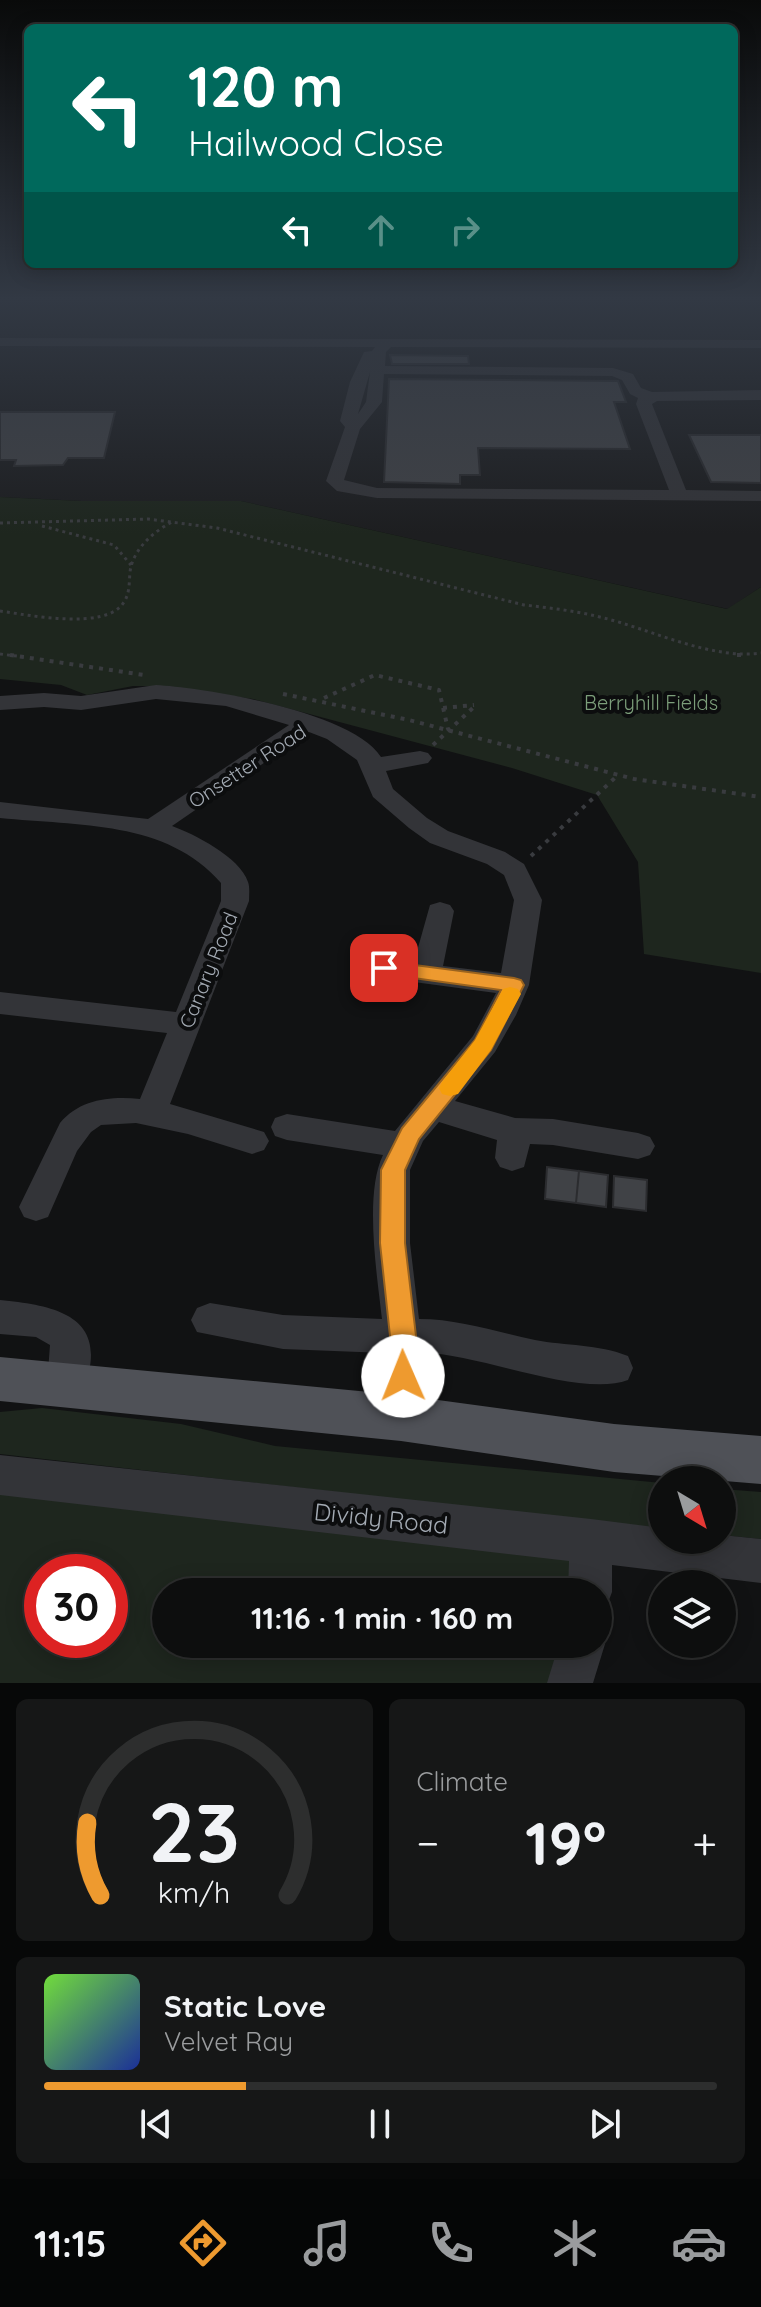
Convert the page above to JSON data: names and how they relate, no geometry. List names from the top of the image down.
{
  "streets": {
    "street": ["Onsetter Road", "Canary Road", "Dividy Road"]
  },
  "crossings": [
    ["Onsetter Road", "Canary Road"]
  ],
  "parks": ["Berryhill Fields"],
  "north": "bottom right",
  "page": {
    "turn": ["120 m", "Hailwood Close"],
    "limit": "30",
    "trip": "11:16 · 1 min · 160 m",
    "tile": "Climate",
    "heat": ["−", "19°", "+"],
    "song": ["Static Love", "Velvet Ray"],
    "tabs": "11:15",
    "gauge": ["23", "km/h"]
  }
}
